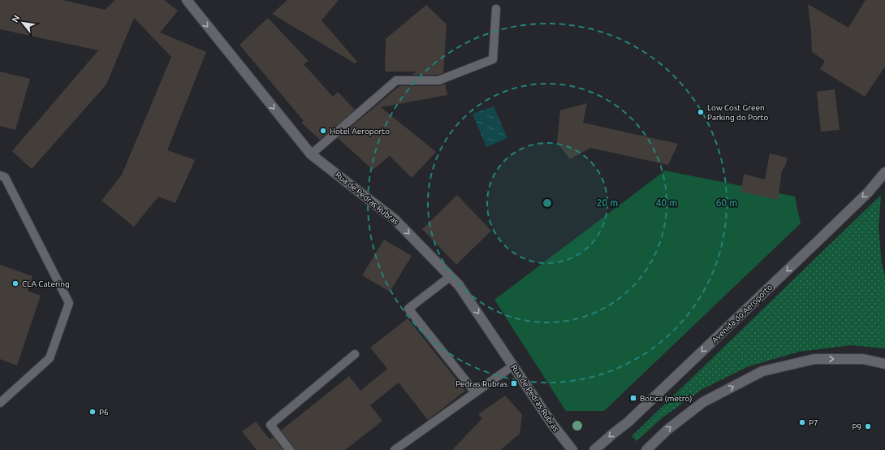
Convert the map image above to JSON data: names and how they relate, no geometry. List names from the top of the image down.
{
  "streets": {
    "main road": ["Rua de Pedras Rubras", "Avenida do Aeroporto"]
  },
  "one_way": ["Rua de Pedras Rubras", "Avenida do Aeroporto"],
  "places": {
    "other": [
      "Low Cost Green Parking do Porto",
      "Hotel Aeroporto",
      "CLA Catering",
      "P6",
      "P7",
      "P9"
    ],
    "transit": ["Pedras Rubras", "Botica (metro)"]
  },
  "north": "top left",
  "rings": ["20 m", "40 m", "60 m"]
}
